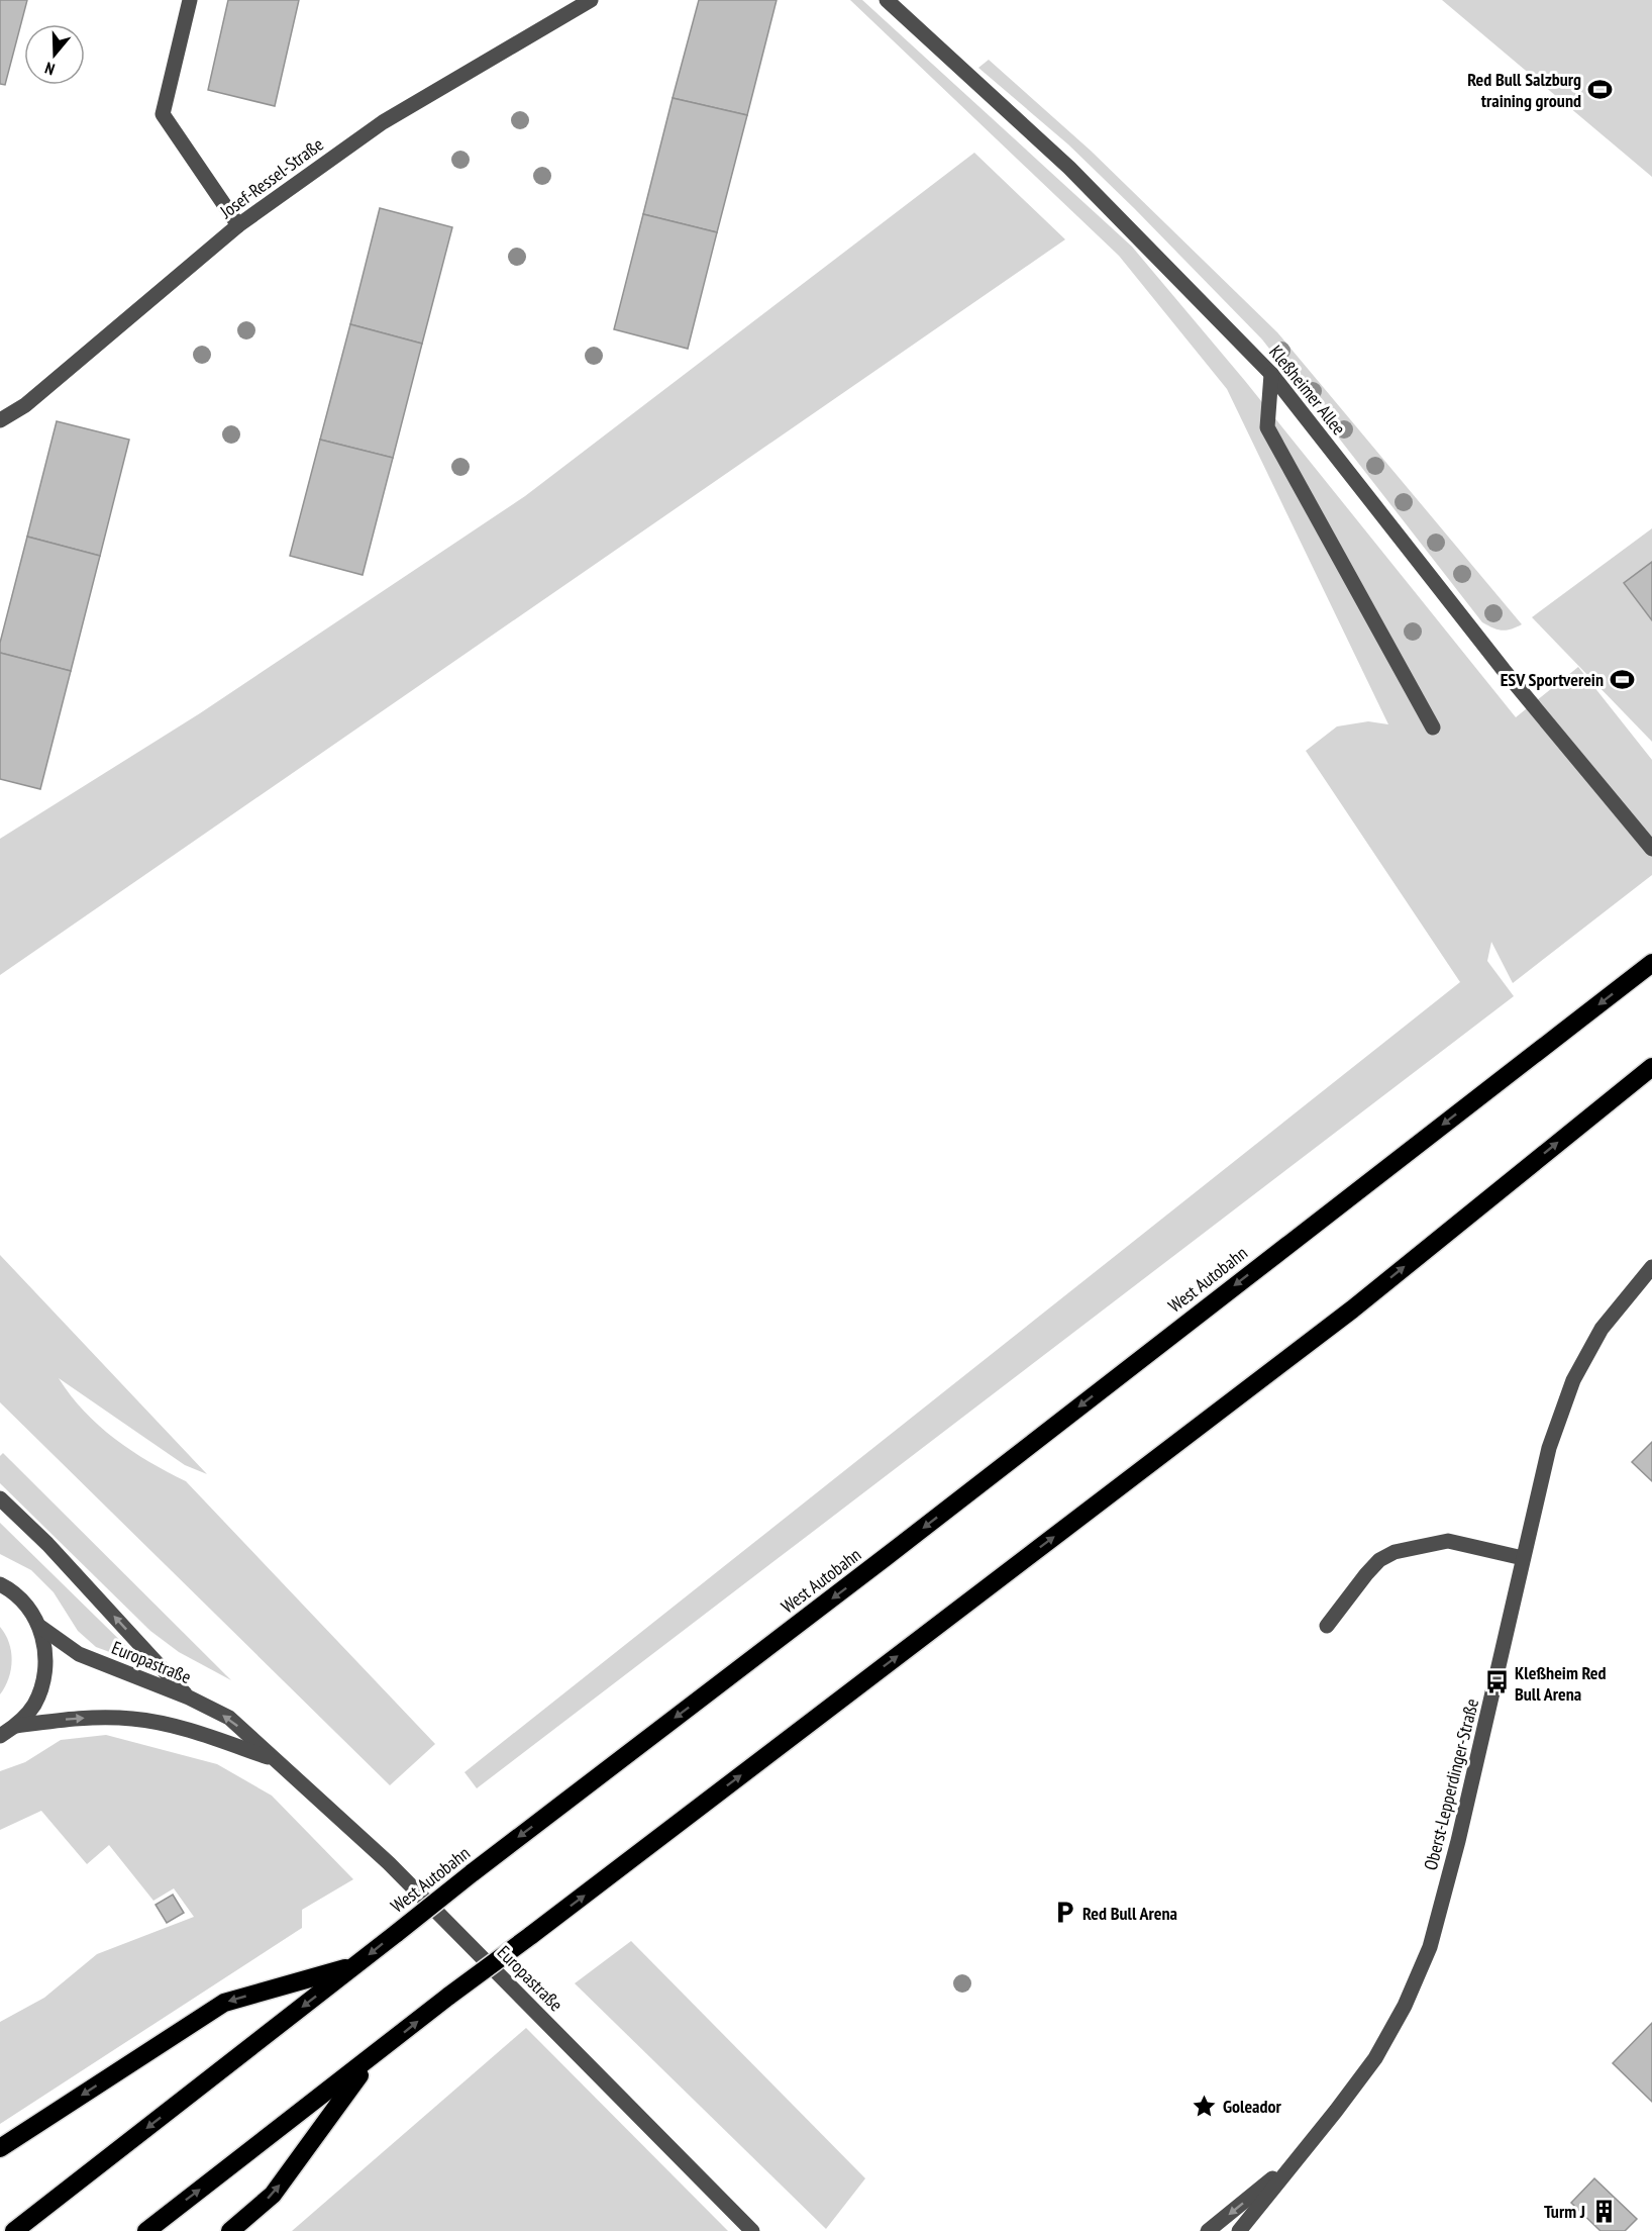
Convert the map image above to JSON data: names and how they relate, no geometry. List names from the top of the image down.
{
  "streets": {
    "highway": ["West Autobahn"],
    "street": [
      "Josef-Ressel-Straße",
      "Kleßheimer Allee",
      "Europastraße",
      "Oberst-Lepperdinger-Straße"
    ]
  },
  "places": {
    "sports": ["Red Bull Salzburg training ground", "ESV Sportverein"],
    "bus stop": ["Kleßheim Red Bull Arena"],
    "parking": ["Red Bull Arena"],
    "place": ["Goleador"],
    "building": ["Turm J"]
  },
  "north": "bottom"
}
